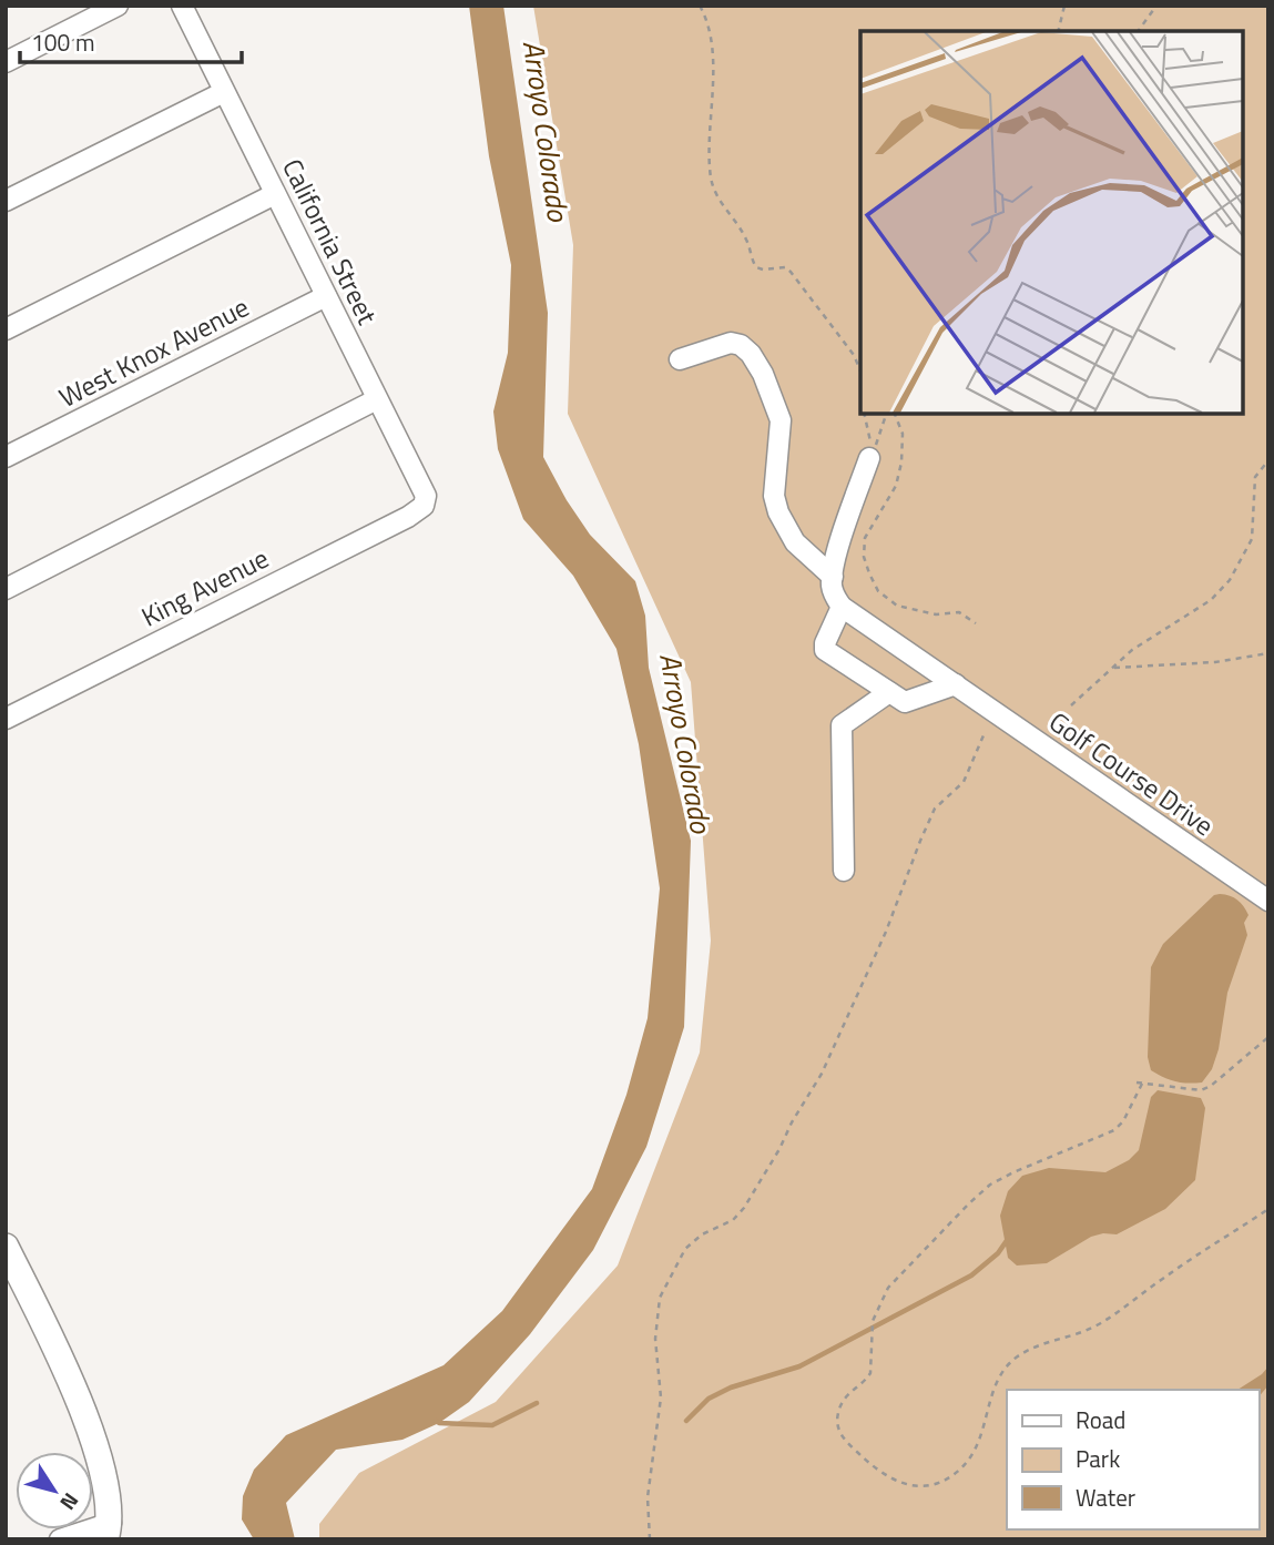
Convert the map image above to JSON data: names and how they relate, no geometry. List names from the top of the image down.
{
  "streets": {
    "street": [
      "California Street",
      "West Knox Avenue",
      "King Avenue",
      "Golf Course Drive"
    ]
  },
  "crossings": [
    ["California Street", "West Knox Avenue"],
    ["California Street", "King Avenue"]
  ],
  "water": ["Arroyo Colorado"],
  "legend": ["Road", "Park", "Water"],
  "scale_bar": "100 m",
  "north": "bottom right"
}
